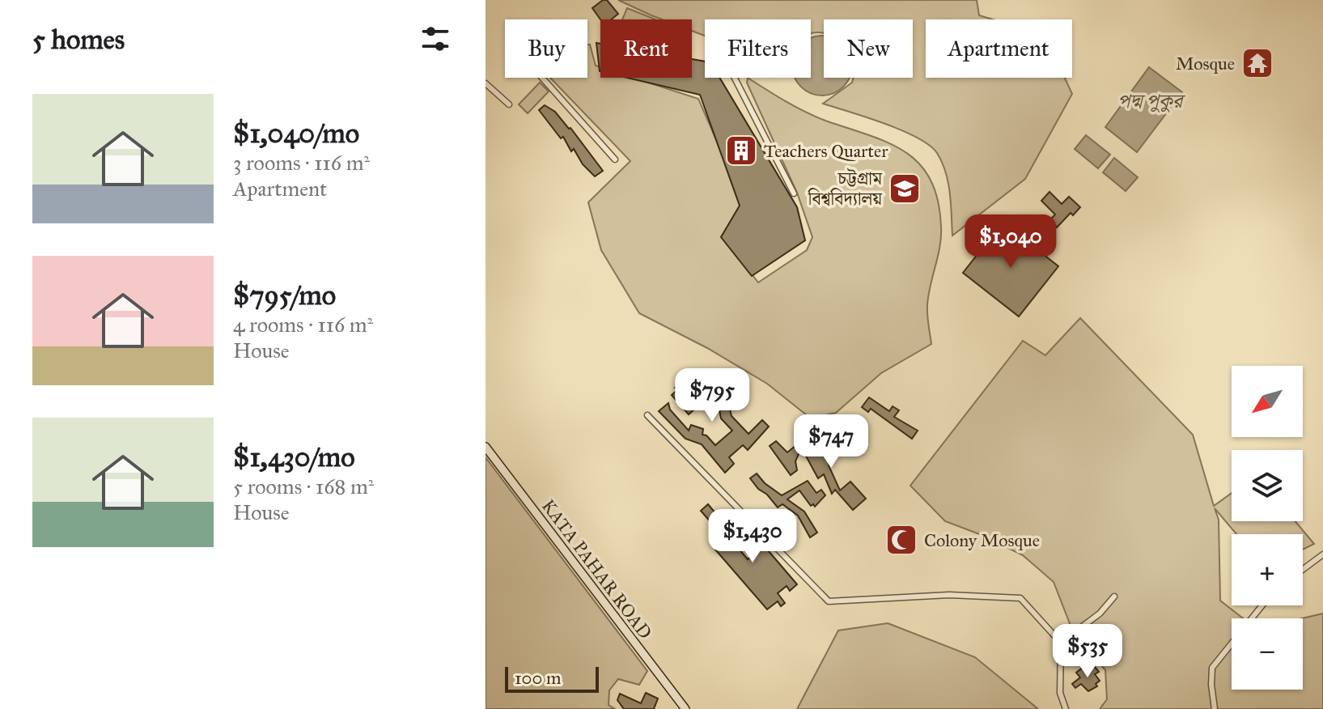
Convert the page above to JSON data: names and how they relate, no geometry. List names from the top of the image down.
{
  "streets": {
    "street": ["KATA PAHAR ROAD"]
  },
  "water": ["পদ্ম পুকুর"],
  "places": {
    "temple": ["Mosque"],
    "building": ["Teachers Quarter"],
    "school or university": ["চট্টগ্রাম বিশ্ববিদ্যালয়"],
    "mosque": ["Colony Mosque"]
  },
  "scale_bar": "100 m",
  "north": "bottom left",
  "page": {
    "heading": "5 homes",
    "chip": [
      "Buy",
      "Rent",
      "Filters",
      "New",
      "Apartment"
    ],
    "list": [
      {
        "name": "$1,040/mo",
        "note": "3 rooms · 116 m² · Apartment"
      },
      {
        "name": "$795/mo",
        "note": "4 rooms · 116 m² · House"
      },
      {
        "name": "$1,430/mo",
        "note": "5 rooms · 168 m² · House"
      }
    ],
    "price": [
      "$1,040",
      "$795",
      "$747",
      "$1,430",
      "$535"
    ],
    "map_buttons": ["+", "−"],
    "scale": "100 m"
  }
}
